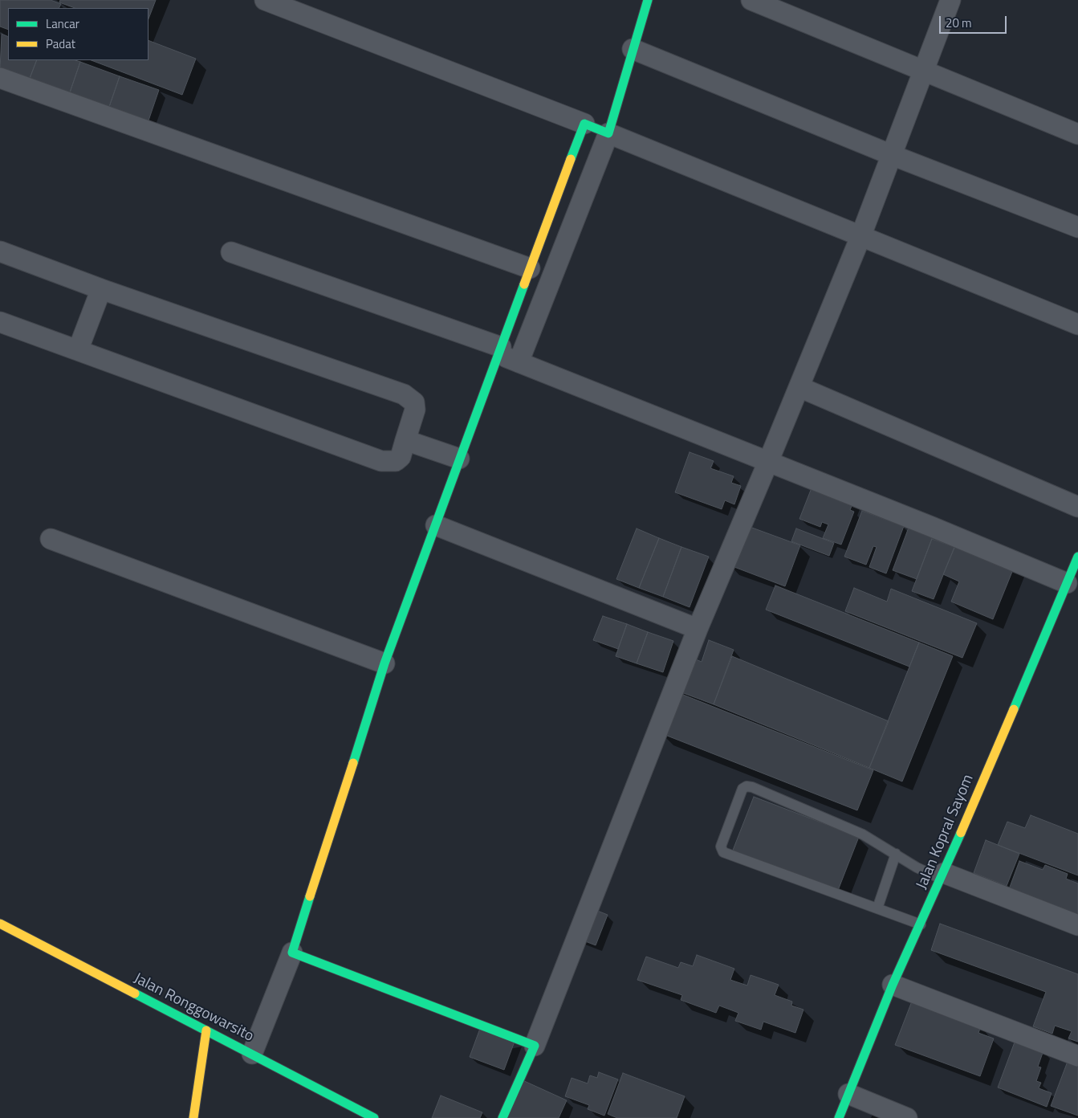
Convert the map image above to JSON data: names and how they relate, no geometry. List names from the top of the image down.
{
  "streets": {
    "street": ["Jalan Kopral Sayom", "Jalan Ronggowarsito"]
  },
  "legend": ["Lancar", "Padat"],
  "scale_bar": "20 m"
}
